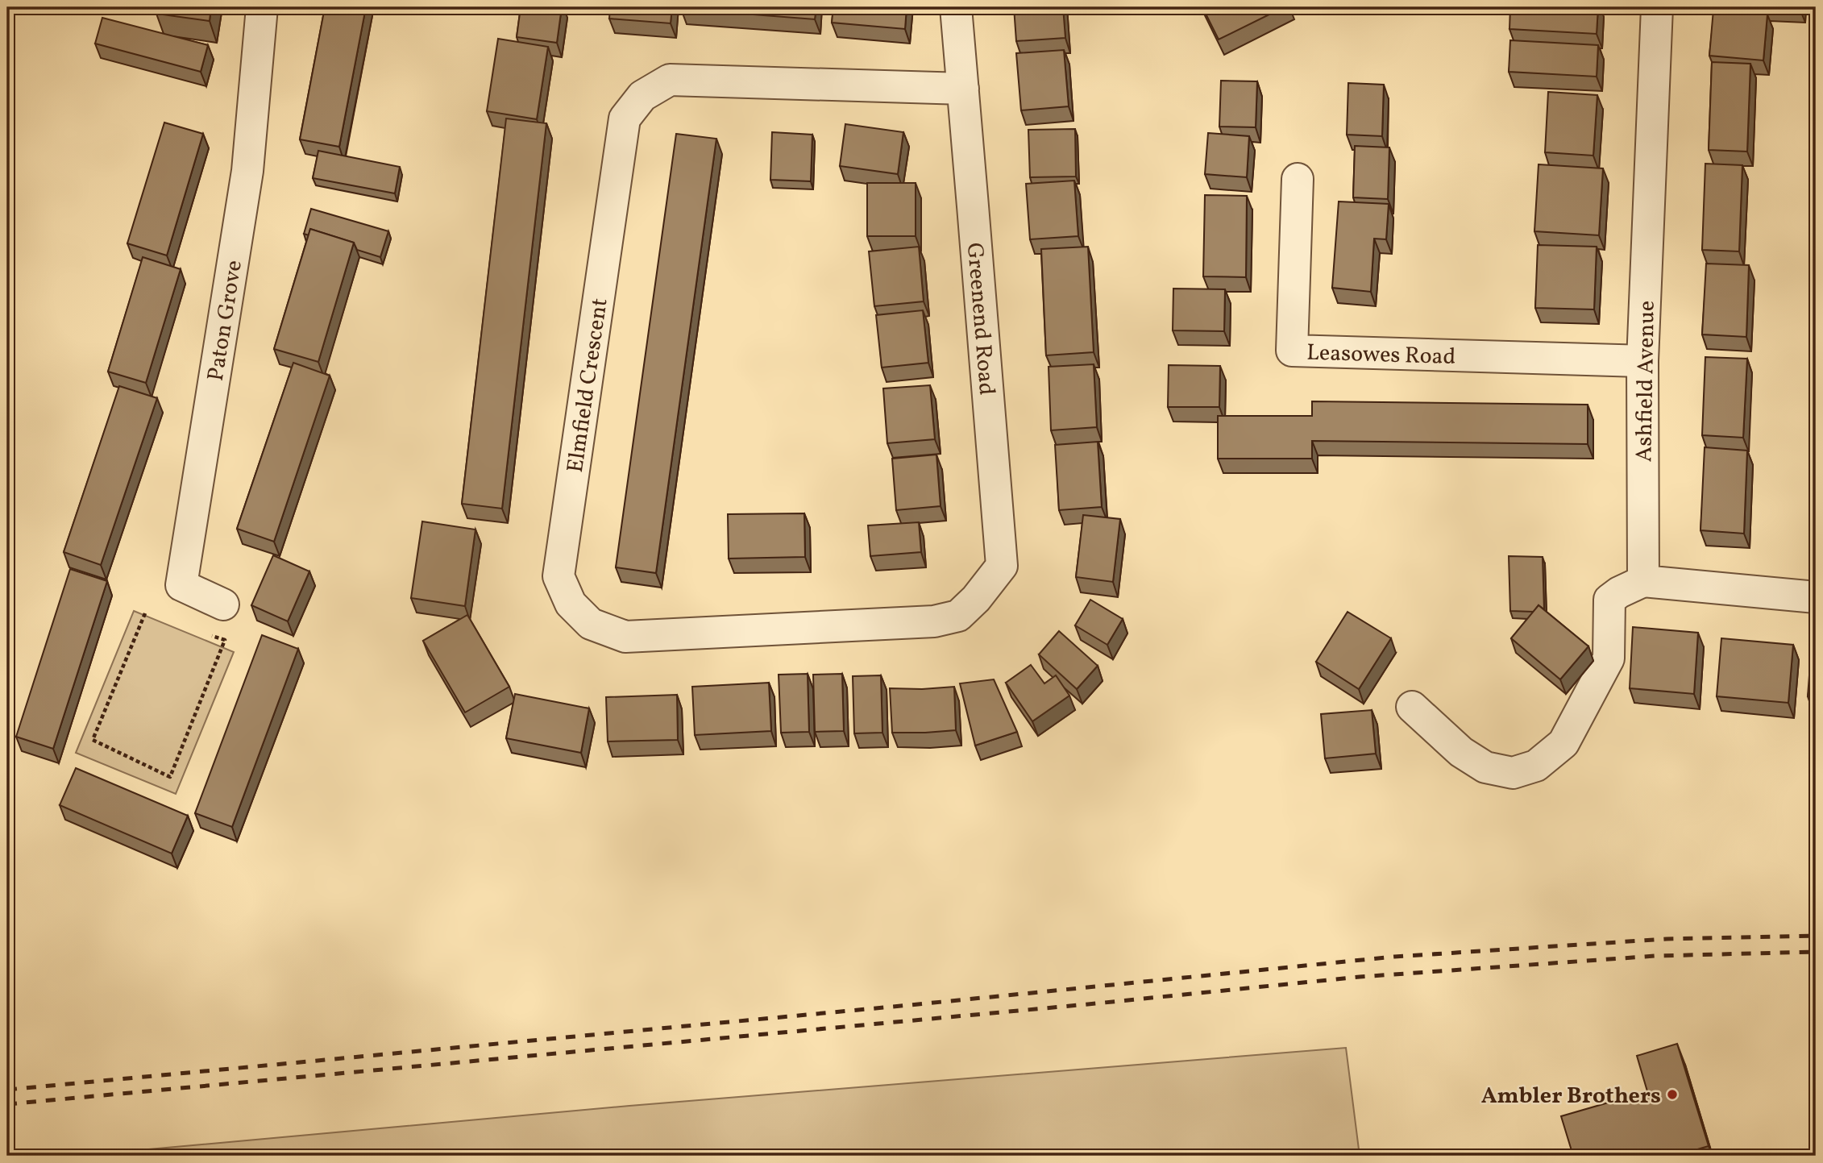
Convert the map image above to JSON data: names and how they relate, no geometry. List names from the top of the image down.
{
  "streets": {
    "street": [
      "Paton Grove",
      "Greenend Road",
      "Leasowes Road",
      "Ashfield Avenue",
      "Elmfield Crescent"
    ]
  },
  "crossings": [
    ["Greenend Road", "Elmfield Crescent"],
    ["Leasowes Road", "Ashfield Avenue"]
  ],
  "places": ["Ambler Brothers"]
}
